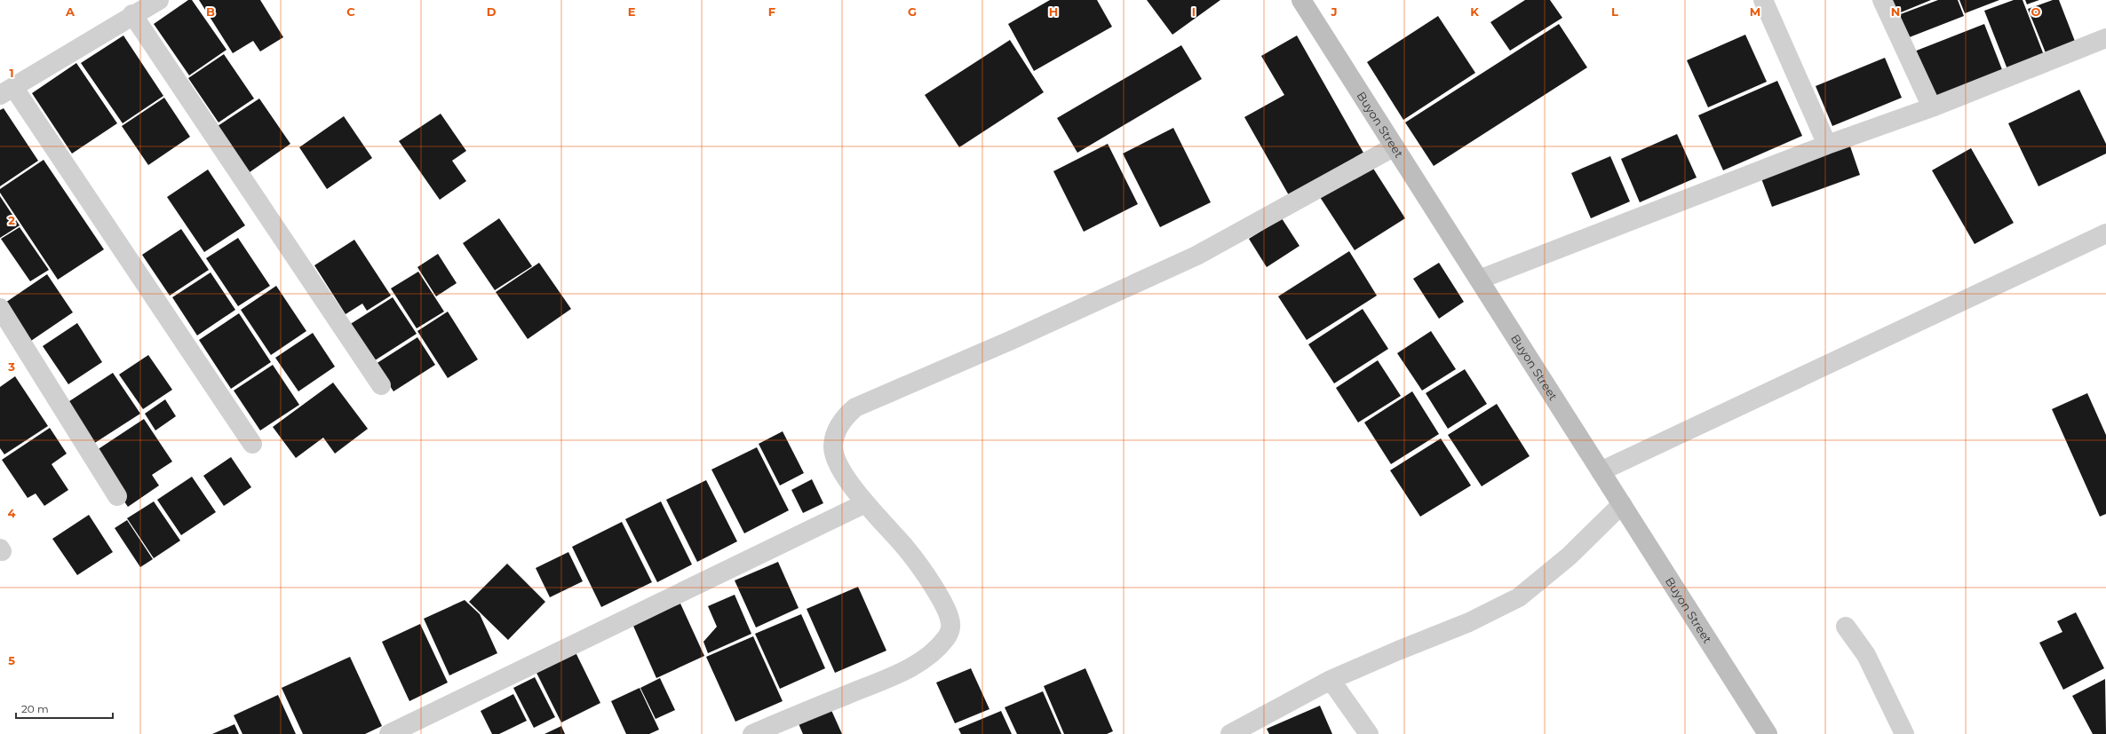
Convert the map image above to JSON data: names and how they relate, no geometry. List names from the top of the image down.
{
  "streets": {
    "main road": ["Buyon Street"]
  },
  "scale_bar": "20 m",
  "grid": {
    "columns": [
      "A",
      "B",
      "C",
      "D",
      "E",
      "F",
      "G",
      "H",
      "I",
      "J",
      "K",
      "L",
      "M",
      "N",
      "O"
    ],
    "rows": [
      "1",
      "2",
      "3",
      "4",
      "5"
    ]
  }
}
